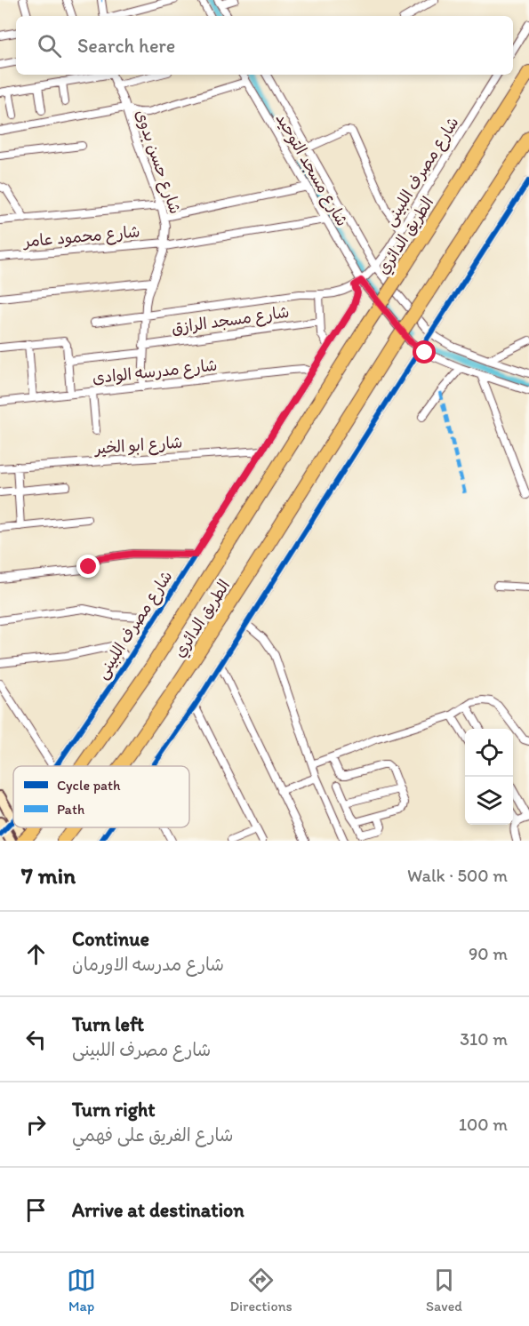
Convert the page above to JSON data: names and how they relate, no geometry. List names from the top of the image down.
{
  "streets": {
    "highway": ["الطريق الدائري"],
    "street": [
      "شارع حسن بدوى",
      "شارع مسجد التوحيد",
      "شارع مصرف اللبينى",
      "شارع محمود عامر",
      "شارع مسجد الرازق",
      "شارع مدرسه الوادى",
      "شارع ابو الخير"
    ]
  },
  "crossings": [
    ["شارع حسن بدوى", "شارع محمود عامر"],
    ["شارع حسن بدوى", "شارع مسجد الرازق"],
    ["شارع حسن بدوى", "شارع مدرسه الوادى"],
    ["شارع مسجد التوحيد", "شارع مصرف اللبينى"],
    ["شارع مسجد التوحيد", "شارع محمود عامر"],
    ["شارع مصرف اللبينى", "شارع مدرسه الوادى"],
    ["شارع مصرف اللبينى", "شارع ابو الخير"]
  ],
  "legend": ["Cycle path", "Path"],
  "page": {
    "search": "Search here",
    "heading": ["7 min", "Walk · 500 m"],
    "list": [
      ["Continue", "شارع مدرسه الاورمان", "90 m"],
      ["Turn left", "شارع مصرف اللبينى", "310 m"],
      ["Turn right", "شارع الفريق على فهمي", "100 m"],
      "Arrive at destination"
    ],
    "nav": ["Map", "Directions", "Saved"]
  }
}
